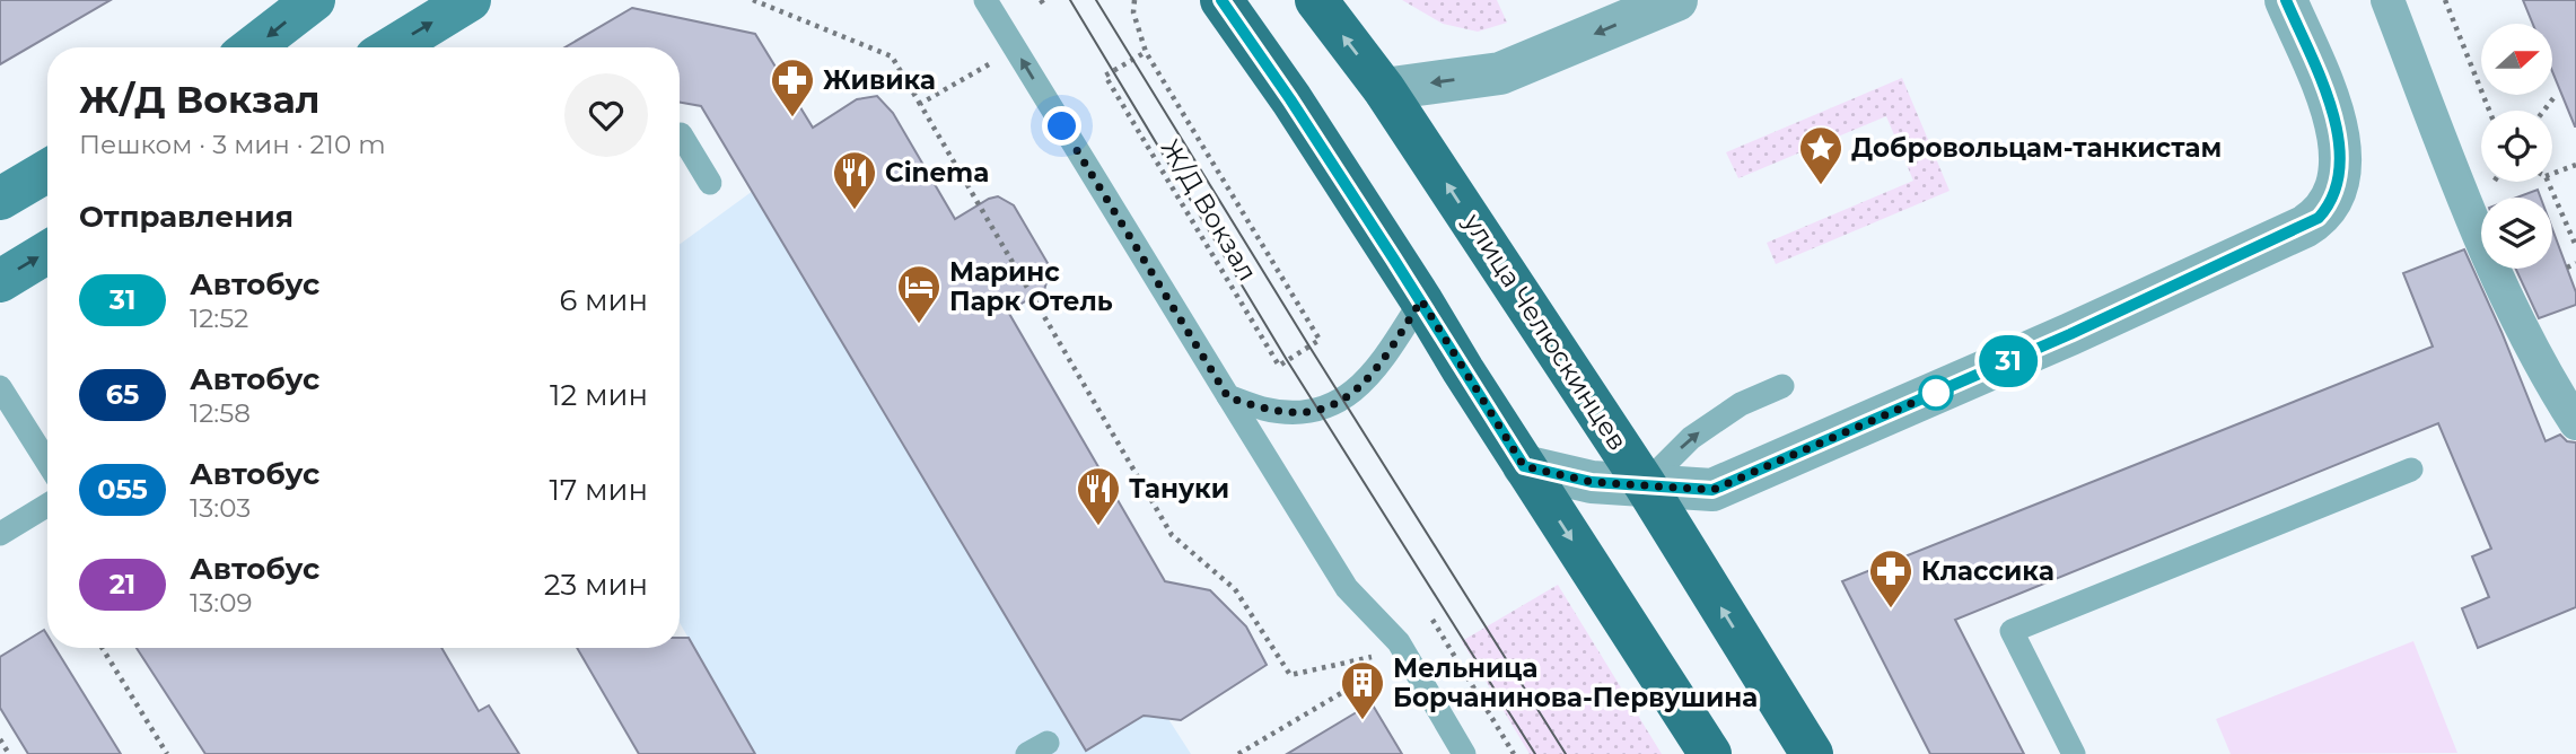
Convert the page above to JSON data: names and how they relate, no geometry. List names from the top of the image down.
{
  "streets": {
    "main road": ["улица Челюскинцев"],
    "path": ["Ж/Д Вокзал"]
  },
  "places": {
    "pharmacy": ["Живика", "Классика"],
    "place": ["Добровольцам-танкистам"],
    "restaurant": ["Cinema", "Тануки"],
    "hotel": ["Маринс Парк Отель"],
    "building": ["Мельница Борчанинова-Первушина"]
  },
  "lines": ["bus line 31"],
  "north": "right",
  "page": {
    "on_map": "31",
    "heading": [
      ["Ж/Д Вокзал", "Пешком · 3 мин · 210 m"],
      "Отправления"
    ],
    "list": [
      {
        "mark": "31",
        "name": "Автобус",
        "note": "12:52",
        "value": "6 мин"
      },
      {
        "mark": "65",
        "name": "Автобус",
        "note": "12:58",
        "value": "12 мин"
      },
      {
        "mark": "055",
        "name": "Автобус",
        "note": "13:03",
        "value": "17 мин"
      },
      {
        "mark": "21",
        "name": "Автобус",
        "note": "13:09",
        "value": "23 мин"
      }
    ]
  }
}
